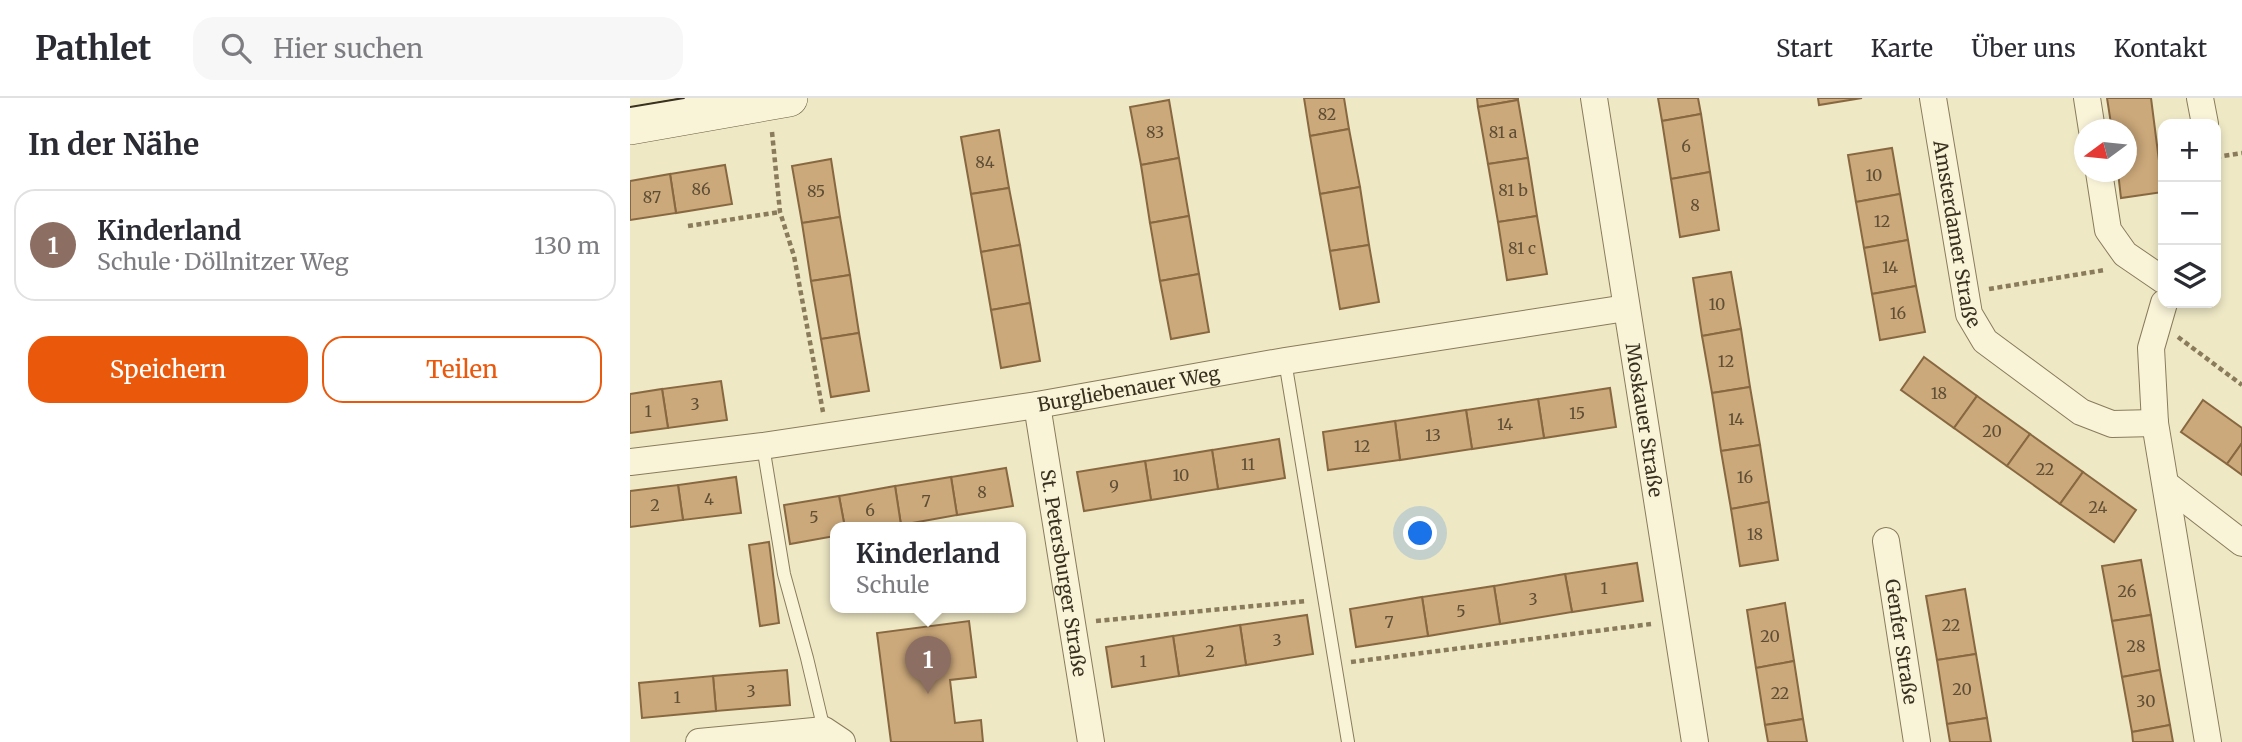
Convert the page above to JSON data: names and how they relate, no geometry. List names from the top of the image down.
{
  "streets": {
    "street": [
      "Amsterdamer Straße",
      "Burgliebenauer Weg",
      "Moskauer Straße",
      "St. Petersburger Straße",
      "Genfer Straße"
    ]
  },
  "crossings": [
    ["Burgliebenauer Weg", "Moskauer Straße"],
    ["Burgliebenauer Weg", "St. Petersburger Straße"]
  ],
  "house_numbers": [
    "82",
    "83",
    "81 a",
    "6",
    "84",
    "10",
    "86",
    "81 b",
    "85",
    "87",
    "8",
    "12",
    "81 c",
    "14",
    "10",
    "16",
    "12",
    "18",
    "3",
    "1",
    "15",
    "14",
    "14",
    "20",
    "13",
    "12",
    "11",
    "22",
    "10",
    "16",
    "9",
    "8",
    "4",
    "7",
    "2",
    "24",
    "6",
    "5",
    "18",
    "1",
    "26",
    "3",
    "5",
    "7",
    "22",
    "20",
    "3",
    "28",
    "2",
    "1",
    "20",
    "3",
    "22",
    "1",
    "30"
  ],
  "north": "left",
  "page": {
    "header": "Pathlet",
    "search": "Hier suchen",
    "nav": [
      "Start",
      "Karte",
      "Über uns",
      "Kontakt"
    ],
    "heading": "In der Nähe",
    "map_buttons": ["+", "−"],
    "list": [
      {
        "mark": "1",
        "name": "Kinderland",
        "note": "Schule · Döllnitzer Weg",
        "value": "130 m"
      }
    ],
    "buttons": ["Speichern", "Teilen"],
    "popup": ["Kinderland", "Schule"],
    "pins": "1"
  }
}
